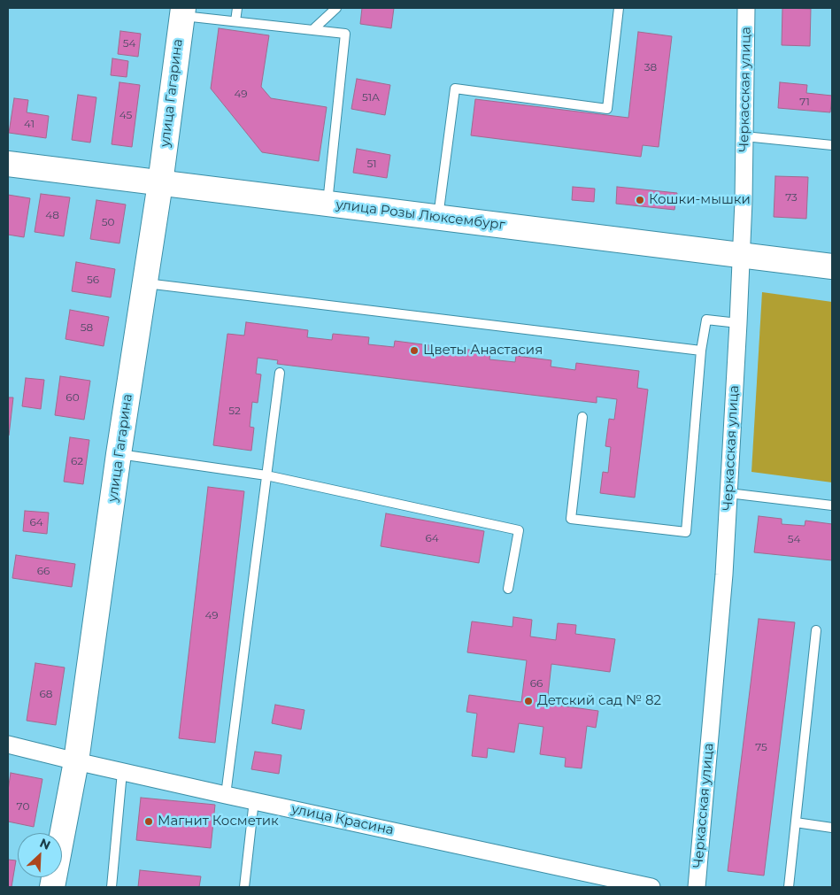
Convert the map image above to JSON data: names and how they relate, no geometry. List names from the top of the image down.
{
  "streets": {
    "main road": ["улица Гагарина", "улица Розы Люксембург"],
    "street": ["Черкасская улица", "улица Красина"]
  },
  "crossings": [
    ["Черкасская улица", "улица Розы Люксембург"],
    ["улица Гагарина", "улица Розы Люксембург"],
    ["улица Гагарина", "улица Красина"]
  ],
  "places": [
    "Кошки-мышки",
    "Цветы Анастасия",
    "Детский сад № 82",
    "Магнит Косметик"
  ],
  "house_numbers": [
    "54",
    "38",
    "49",
    "51А",
    "71",
    "45",
    "41",
    "51",
    "73",
    "48",
    "50",
    "56",
    "58",
    "60",
    "52",
    "62",
    "64",
    "64",
    "54",
    "66",
    "49",
    "66",
    "68",
    "75",
    "70"
  ],
  "north": "top right"
}
